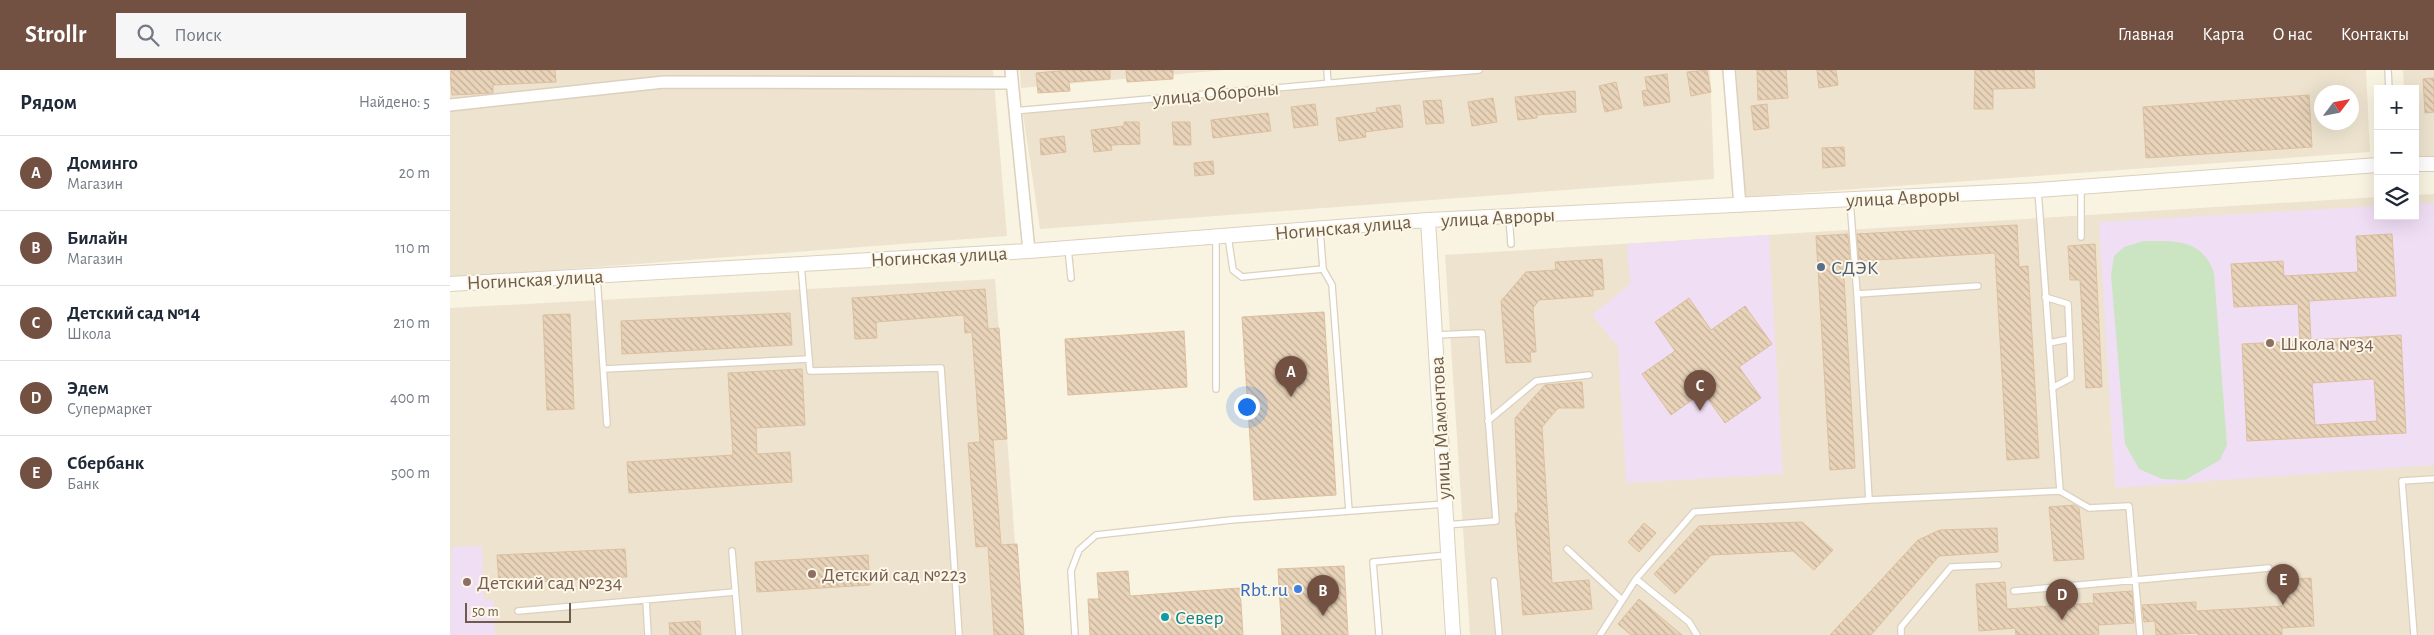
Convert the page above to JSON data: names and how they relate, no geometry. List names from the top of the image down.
{
  "streets": {
    "street": ["улица Авроры", "Ногинская улица", "улица Мамонтова"],
    "lane": ["улица Обороны"]
  },
  "crossings": [
    ["улица Авроры", "Ногинская улица"],
    ["улица Авроры", "улица Мамонтова"],
    ["Ногинская улица", "улица Мамонтова"]
  ],
  "places": [
    "СДЭК",
    "Школа №34",
    "Детский сад №223",
    "Детский сад №234",
    "Rbt.ru",
    "Север"
  ],
  "scale_bar": "50 m",
  "north": "top right",
  "page": {
    "header": "Strollr",
    "search": "Поиск",
    "nav": [
      "Главная",
      "Карта",
      "О нас",
      "Контакты"
    ],
    "heading": ["Рядом", "Найдено: 5"],
    "map_buttons": ["+", "−"],
    "list": [
      {
        "mark": "A",
        "name": "Доминго",
        "note": "Магазин",
        "value": "20 m"
      },
      {
        "mark": "B",
        "name": "Билайн",
        "note": "Магазин",
        "value": "110 m"
      },
      {
        "mark": "C",
        "name": "Детский сад №14",
        "note": "Школа",
        "value": "210 m"
      },
      {
        "mark": "D",
        "name": "Эдем",
        "note": "Супермаркет",
        "value": "400 m"
      },
      {
        "mark": "E",
        "name": "Сбербанк",
        "note": "Банк",
        "value": "500 m"
      }
    ],
    "pins": [
      "A",
      "C",
      "E",
      "B",
      "D"
    ],
    "scale": "50 m"
  }
}
